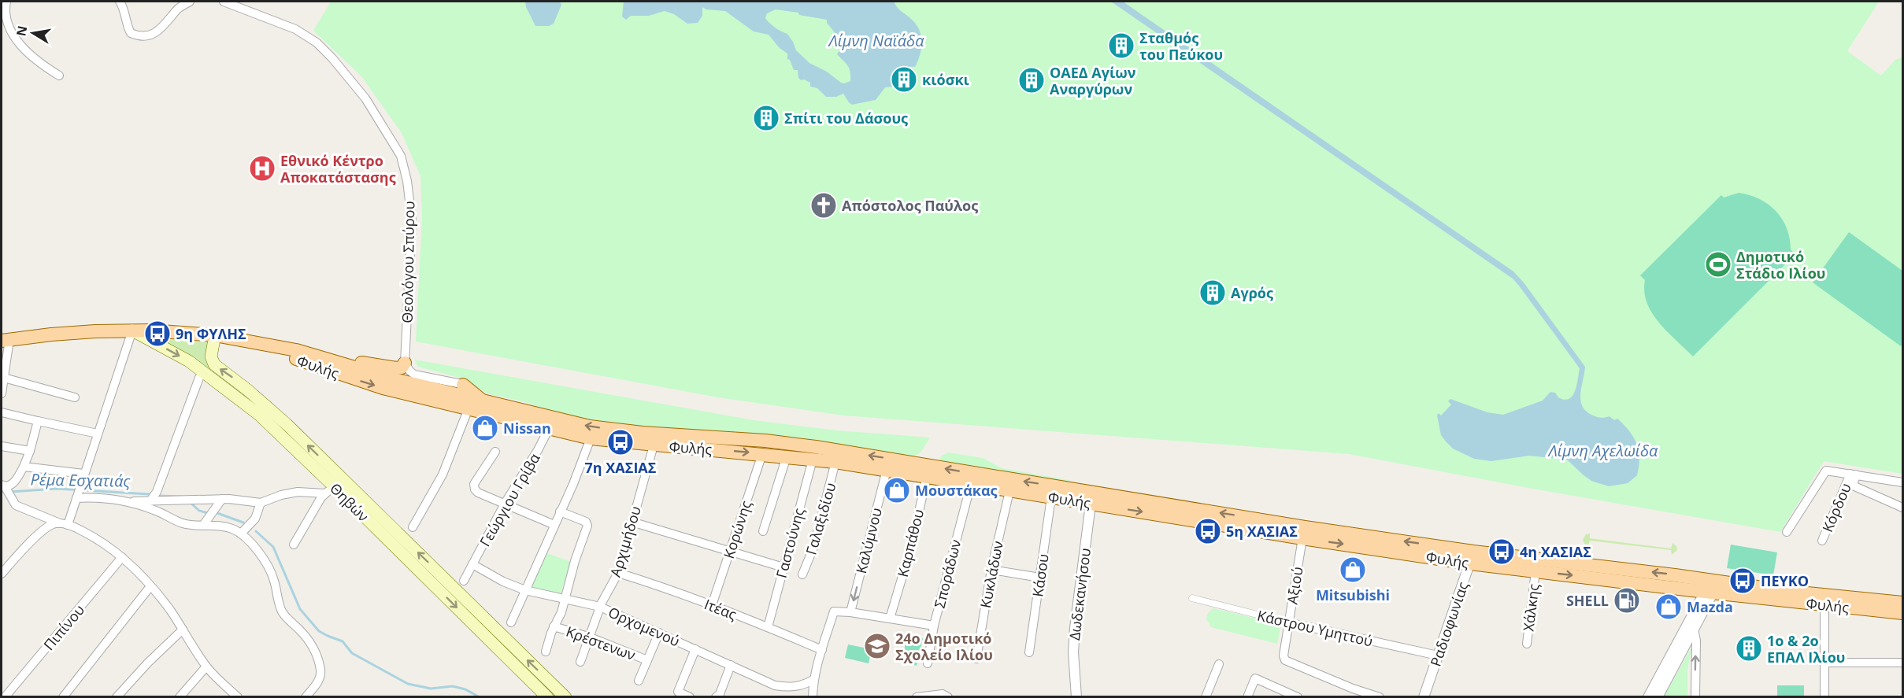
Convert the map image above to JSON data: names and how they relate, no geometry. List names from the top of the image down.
{
  "streets": {
    "main road": ["Φυλής", "Θηβών"],
    "street": [
      "Θεολόγου Σπύρου",
      "Γεώργιου Γρίβα",
      "Κόρδου",
      "Γαλαξιδίου",
      "Κορώνης",
      "Καλύμνου",
      "Αρχιμήδου",
      "Γαστούνης",
      "Καρπάθου",
      "Σποράδων",
      "Κυκλάδων",
      "Κάσου",
      "Αξιού",
      "Δωδεκανήσου",
      "Χάλκης",
      "Ιτέας",
      "Ραδιοφωνίας",
      "Ορχομενού",
      "Πιπίνου",
      "Κάστρου Υμηττού",
      "Κρέστενων"
    ]
  },
  "crossings": [
    ["Φυλής", "Γεώργιου Γρίβα"],
    ["Φυλής", "Θηβών"],
    ["Φυλής", "Γαλαξιδίου"],
    ["Φυλής", "Κορώνης"],
    ["Φυλής", "Καλύμνου"],
    ["Φυλής", "Αρχιμήδου"],
    ["Φυλής", "Γαστούνης"],
    ["Φυλής", "Καρπάθου"],
    ["Φυλής", "Σποράδων"],
    ["Φυλής", "Κυκλάδων"],
    ["Φυλής", "Κάσου"],
    ["Φυλής", "Αξιού"],
    ["Φυλής", "Δωδεκανήσου"],
    ["Φυλής", "Χάλκης"],
    ["Φυλής", "Ραδιοφωνίας"],
    ["Γεώργιου Γρίβα", "Ορχομενού"],
    ["Κορώνης", "Ιτέας"],
    ["Αρχιμήδου", "Ιτέας"],
    ["Αρχιμήδου", "Ορχομενού"],
    ["Αρχιμήδου", "Κρέστενων"],
    ["Γαστούνης", "Ιτέας"],
    ["Αξιού", "Κάστρου Υμηττού"],
    ["Ραδιοφωνίας", "Κάστρου Υμηττού"]
  ],
  "one_way": ["Καλύμνου"],
  "water": ["Λίμνη Ναϊάδα", "Λίμνη Αχελωίδα", "Ρέμα Εσχατιάς"],
  "places": {
    "building": [
      "Σταθμός του Πεύκου",
      "κιόσκι",
      "ΟΑΕΔ Αγίων Αναργύρων",
      "Σπίτι του Δάσους",
      "Αγρός",
      "1ο & 2ο ΕΠΑΛ Ιλίου"
    ],
    "hospital": ["Εθνικό Κέντρο Αποκατάστασης"],
    "church": ["Απόστολος Παύλος"],
    "sports": ["Δημοτικό Στάδιο Ιλίου"],
    "bus stop": [
      "9η ΦΥΛΗΣ",
      "7η ΧΑΣΙΑΣ",
      "5η ΧΑΣΙΑΣ",
      "4η ΧΑΣΙΑΣ",
      "ΠΕΥΚΟ"
    ],
    "shop": [
      "Nissan",
      "Μουστάκας",
      "Mitsubishi",
      "Mazda"
    ],
    "fuel station": ["SHELL"],
    "school or university": ["24ο Δημοτικό Σχολείο Ιλίου"]
  },
  "north": "left"
}
